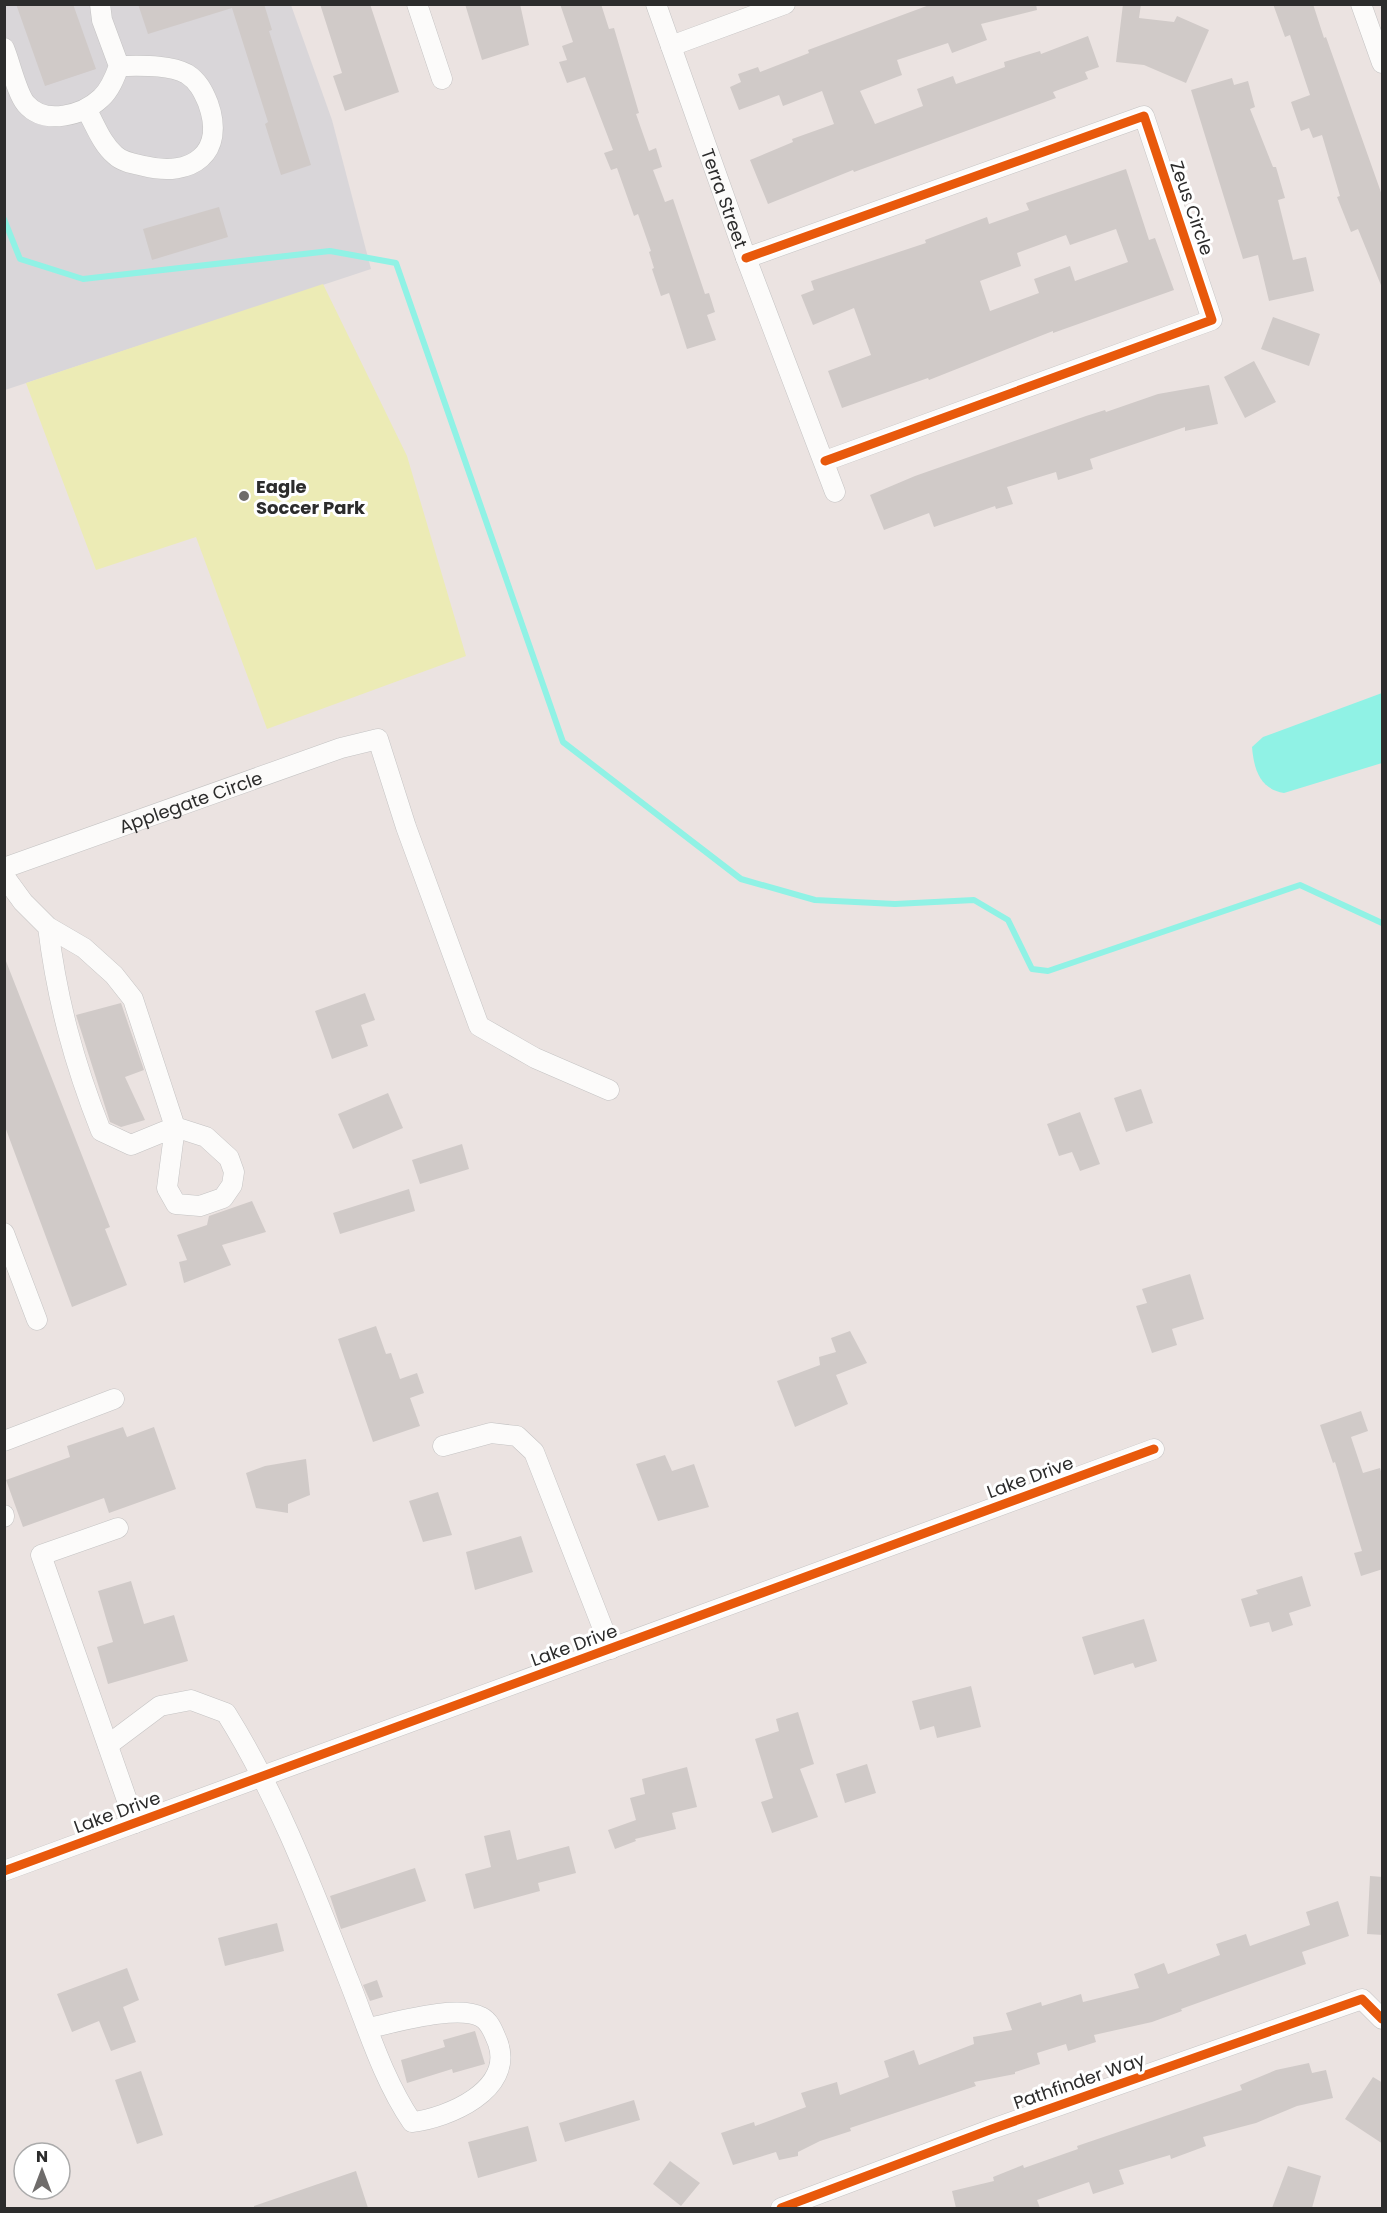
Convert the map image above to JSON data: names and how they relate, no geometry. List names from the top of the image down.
{
  "streets": {
    "street": [
      "Terra Street",
      "Zeus Circle",
      "Applegate Circle",
      "Lake Drive",
      "Pathfinder Way"
    ]
  },
  "crossings": [
    ["Terra Street", "Zeus Circle"]
  ],
  "places": ["Eagle Soccer Park"],
  "north": "top"
}
